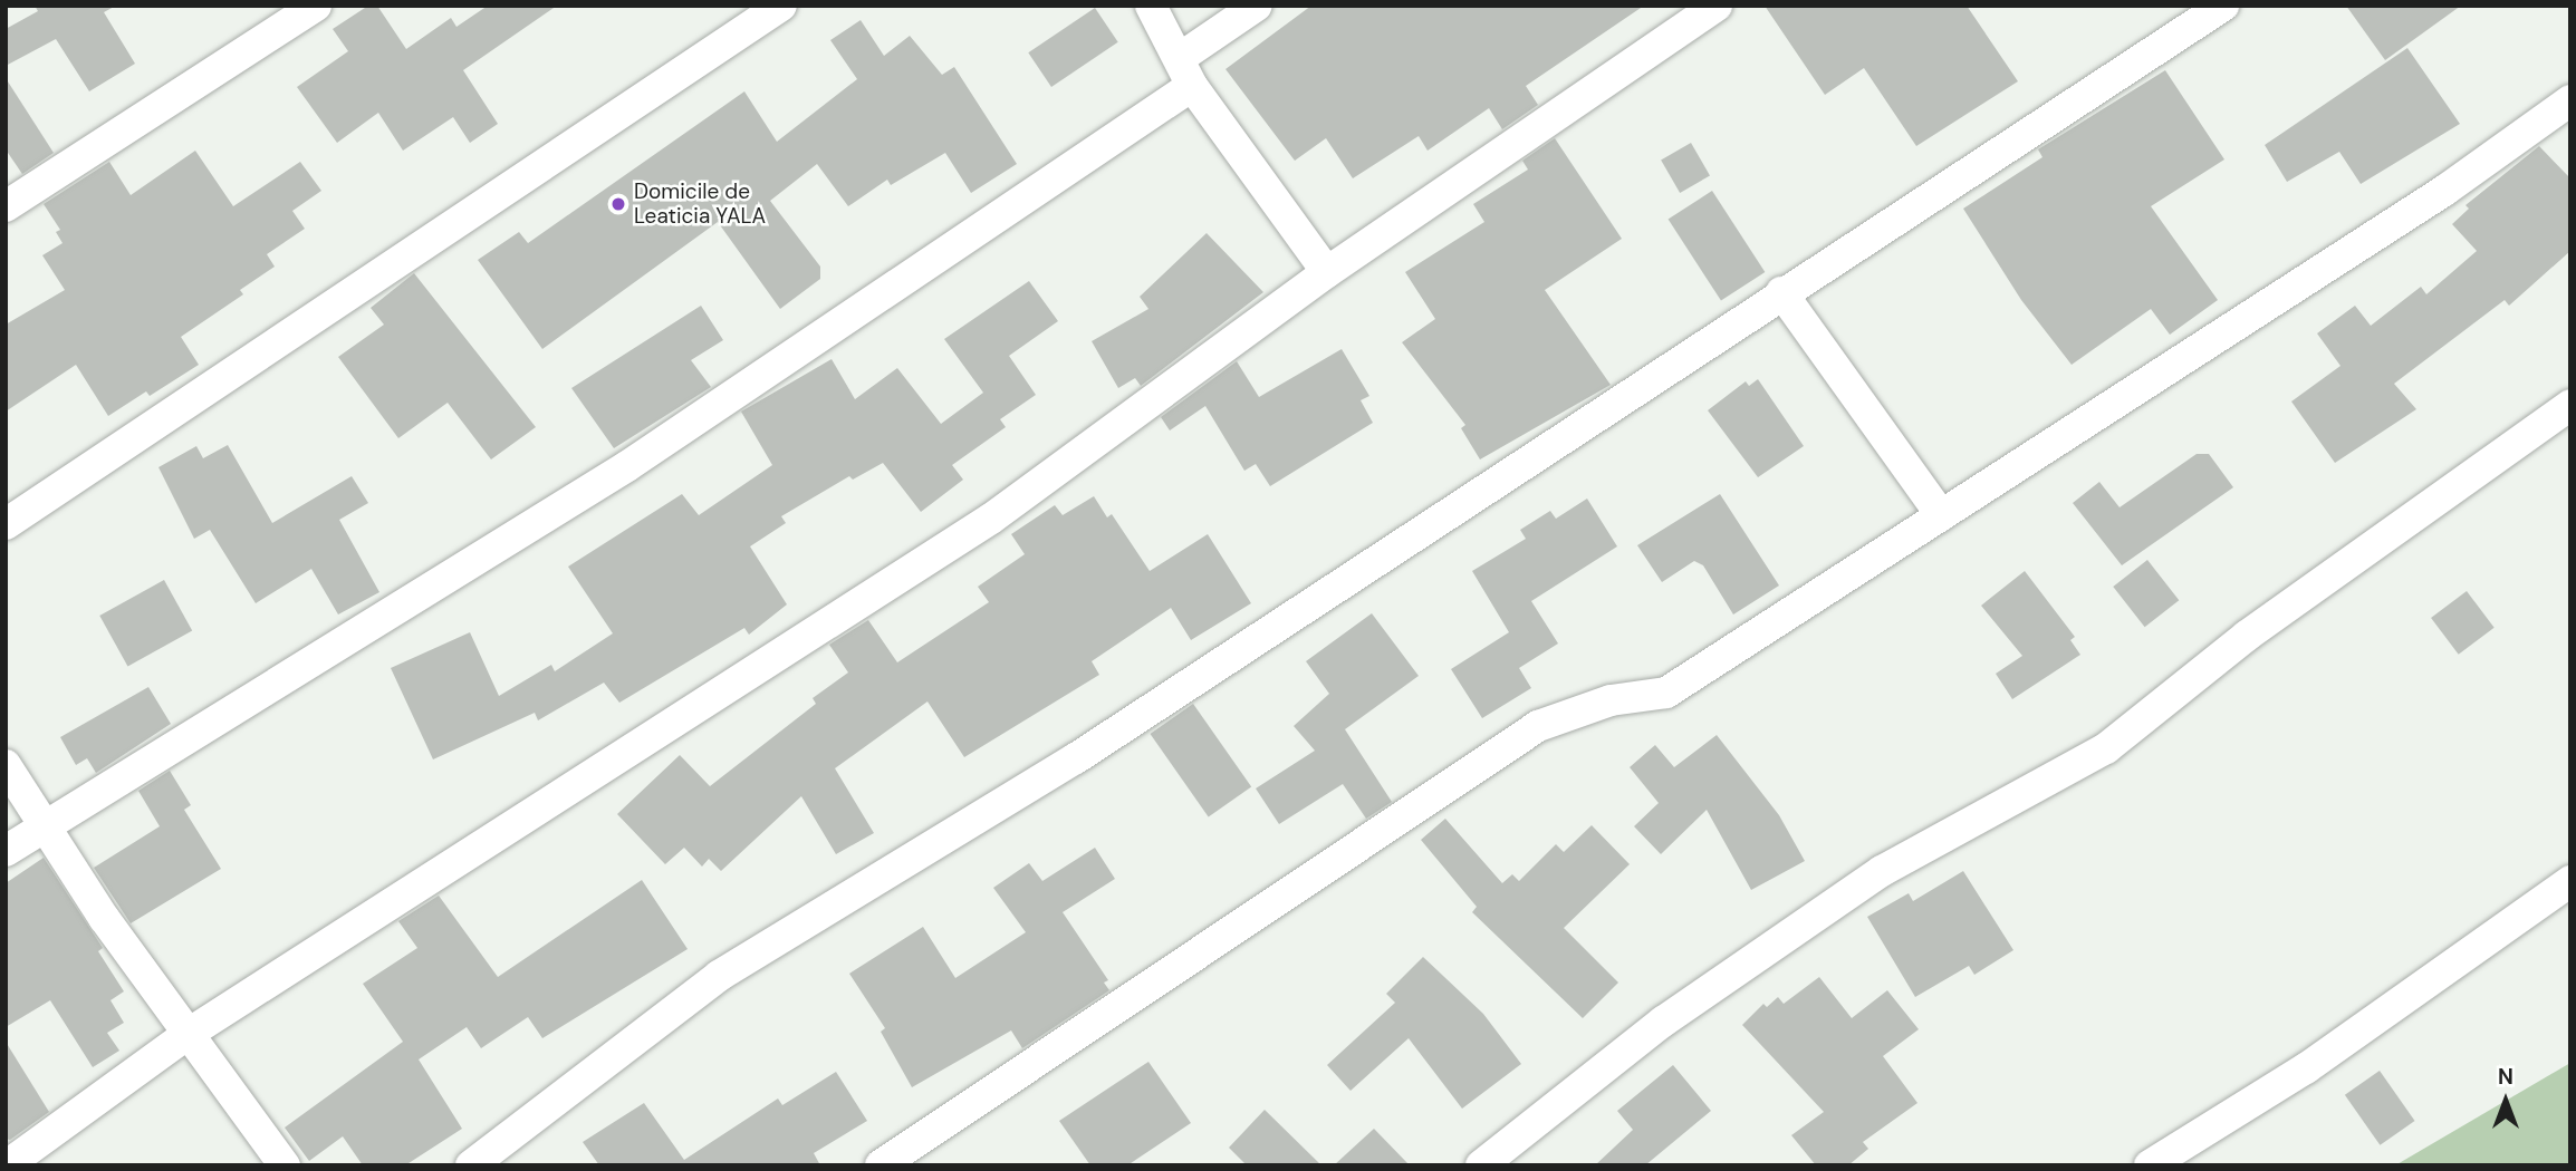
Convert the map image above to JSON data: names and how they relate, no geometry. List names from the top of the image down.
{
  "places": ["Domicile de Leaticia YALA"],
  "north": "top"
}
